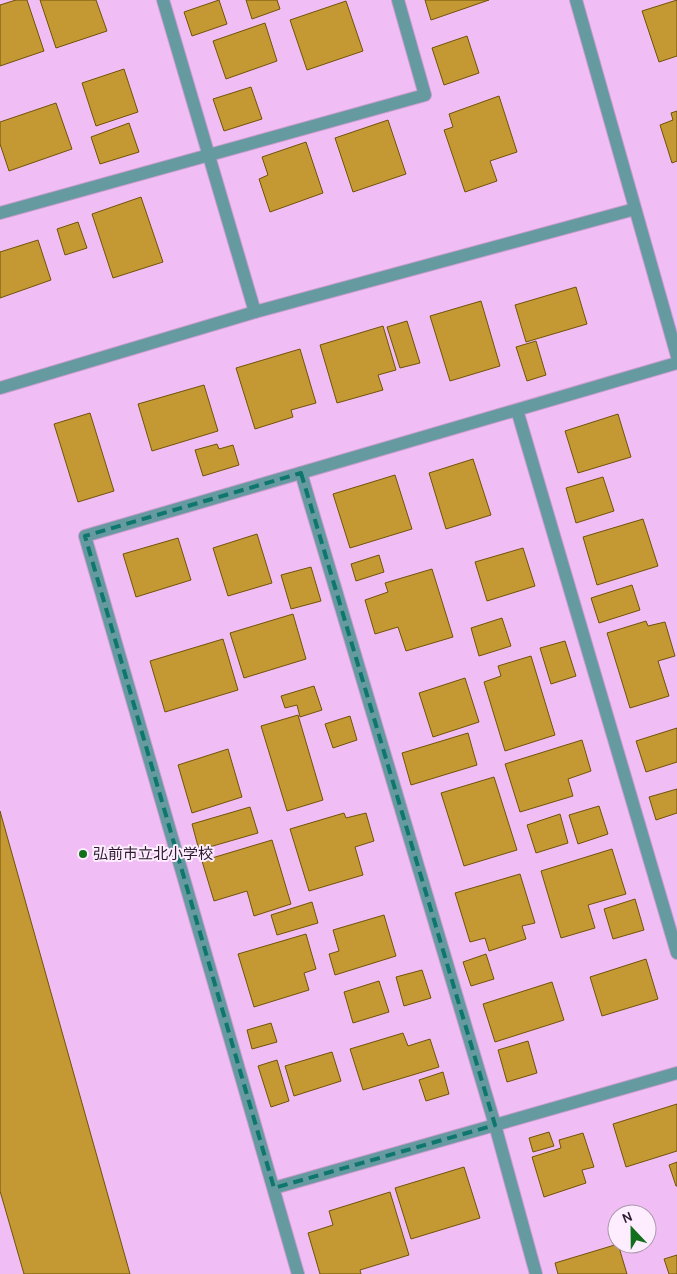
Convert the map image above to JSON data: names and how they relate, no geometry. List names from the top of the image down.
{
  "places": ["弘前市立北小学校"],
  "north": "top"
}
